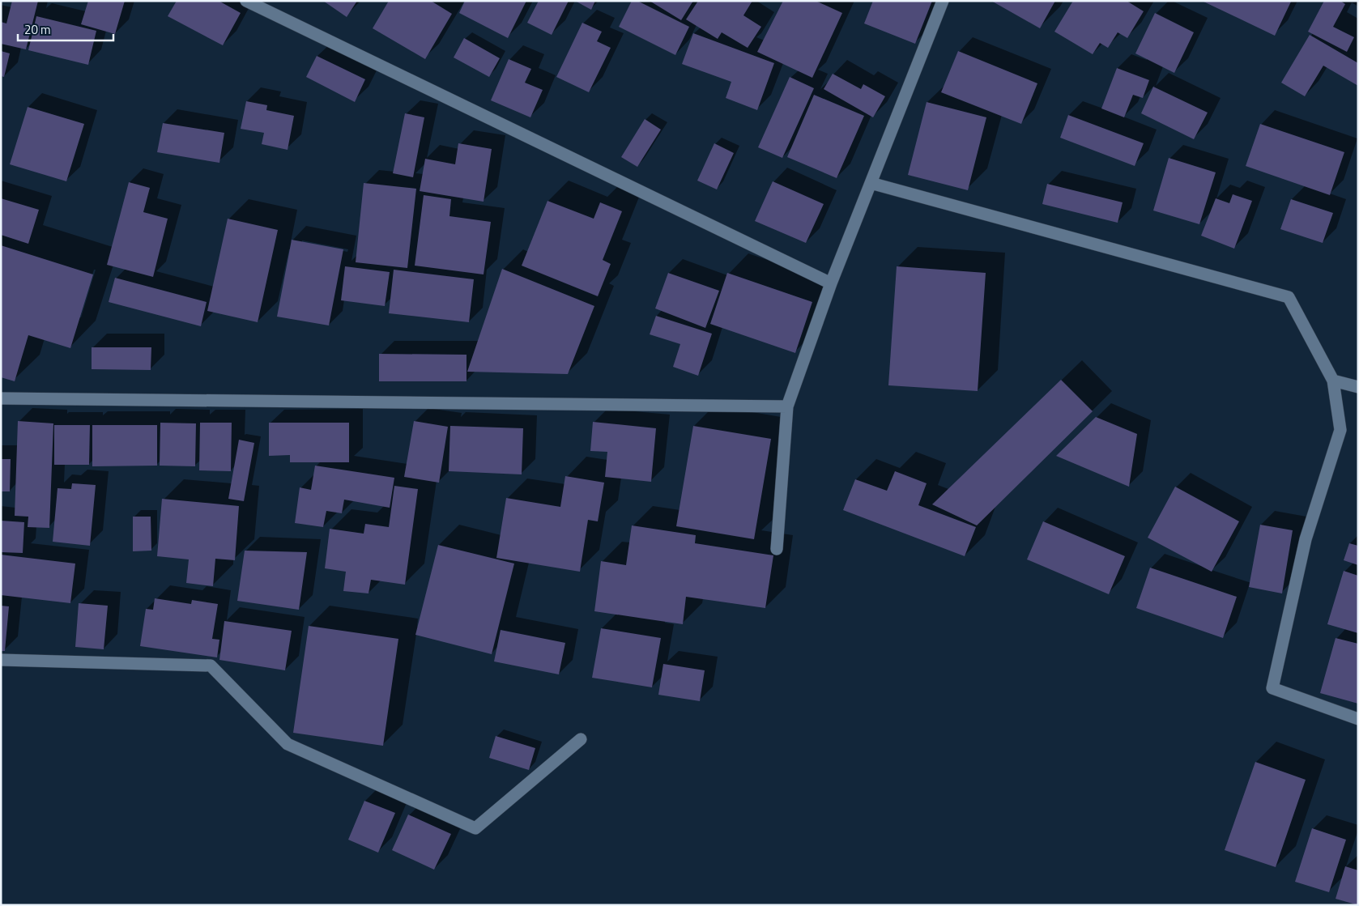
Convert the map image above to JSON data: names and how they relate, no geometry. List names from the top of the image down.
{
  "scale_bar": "20 m"
}
